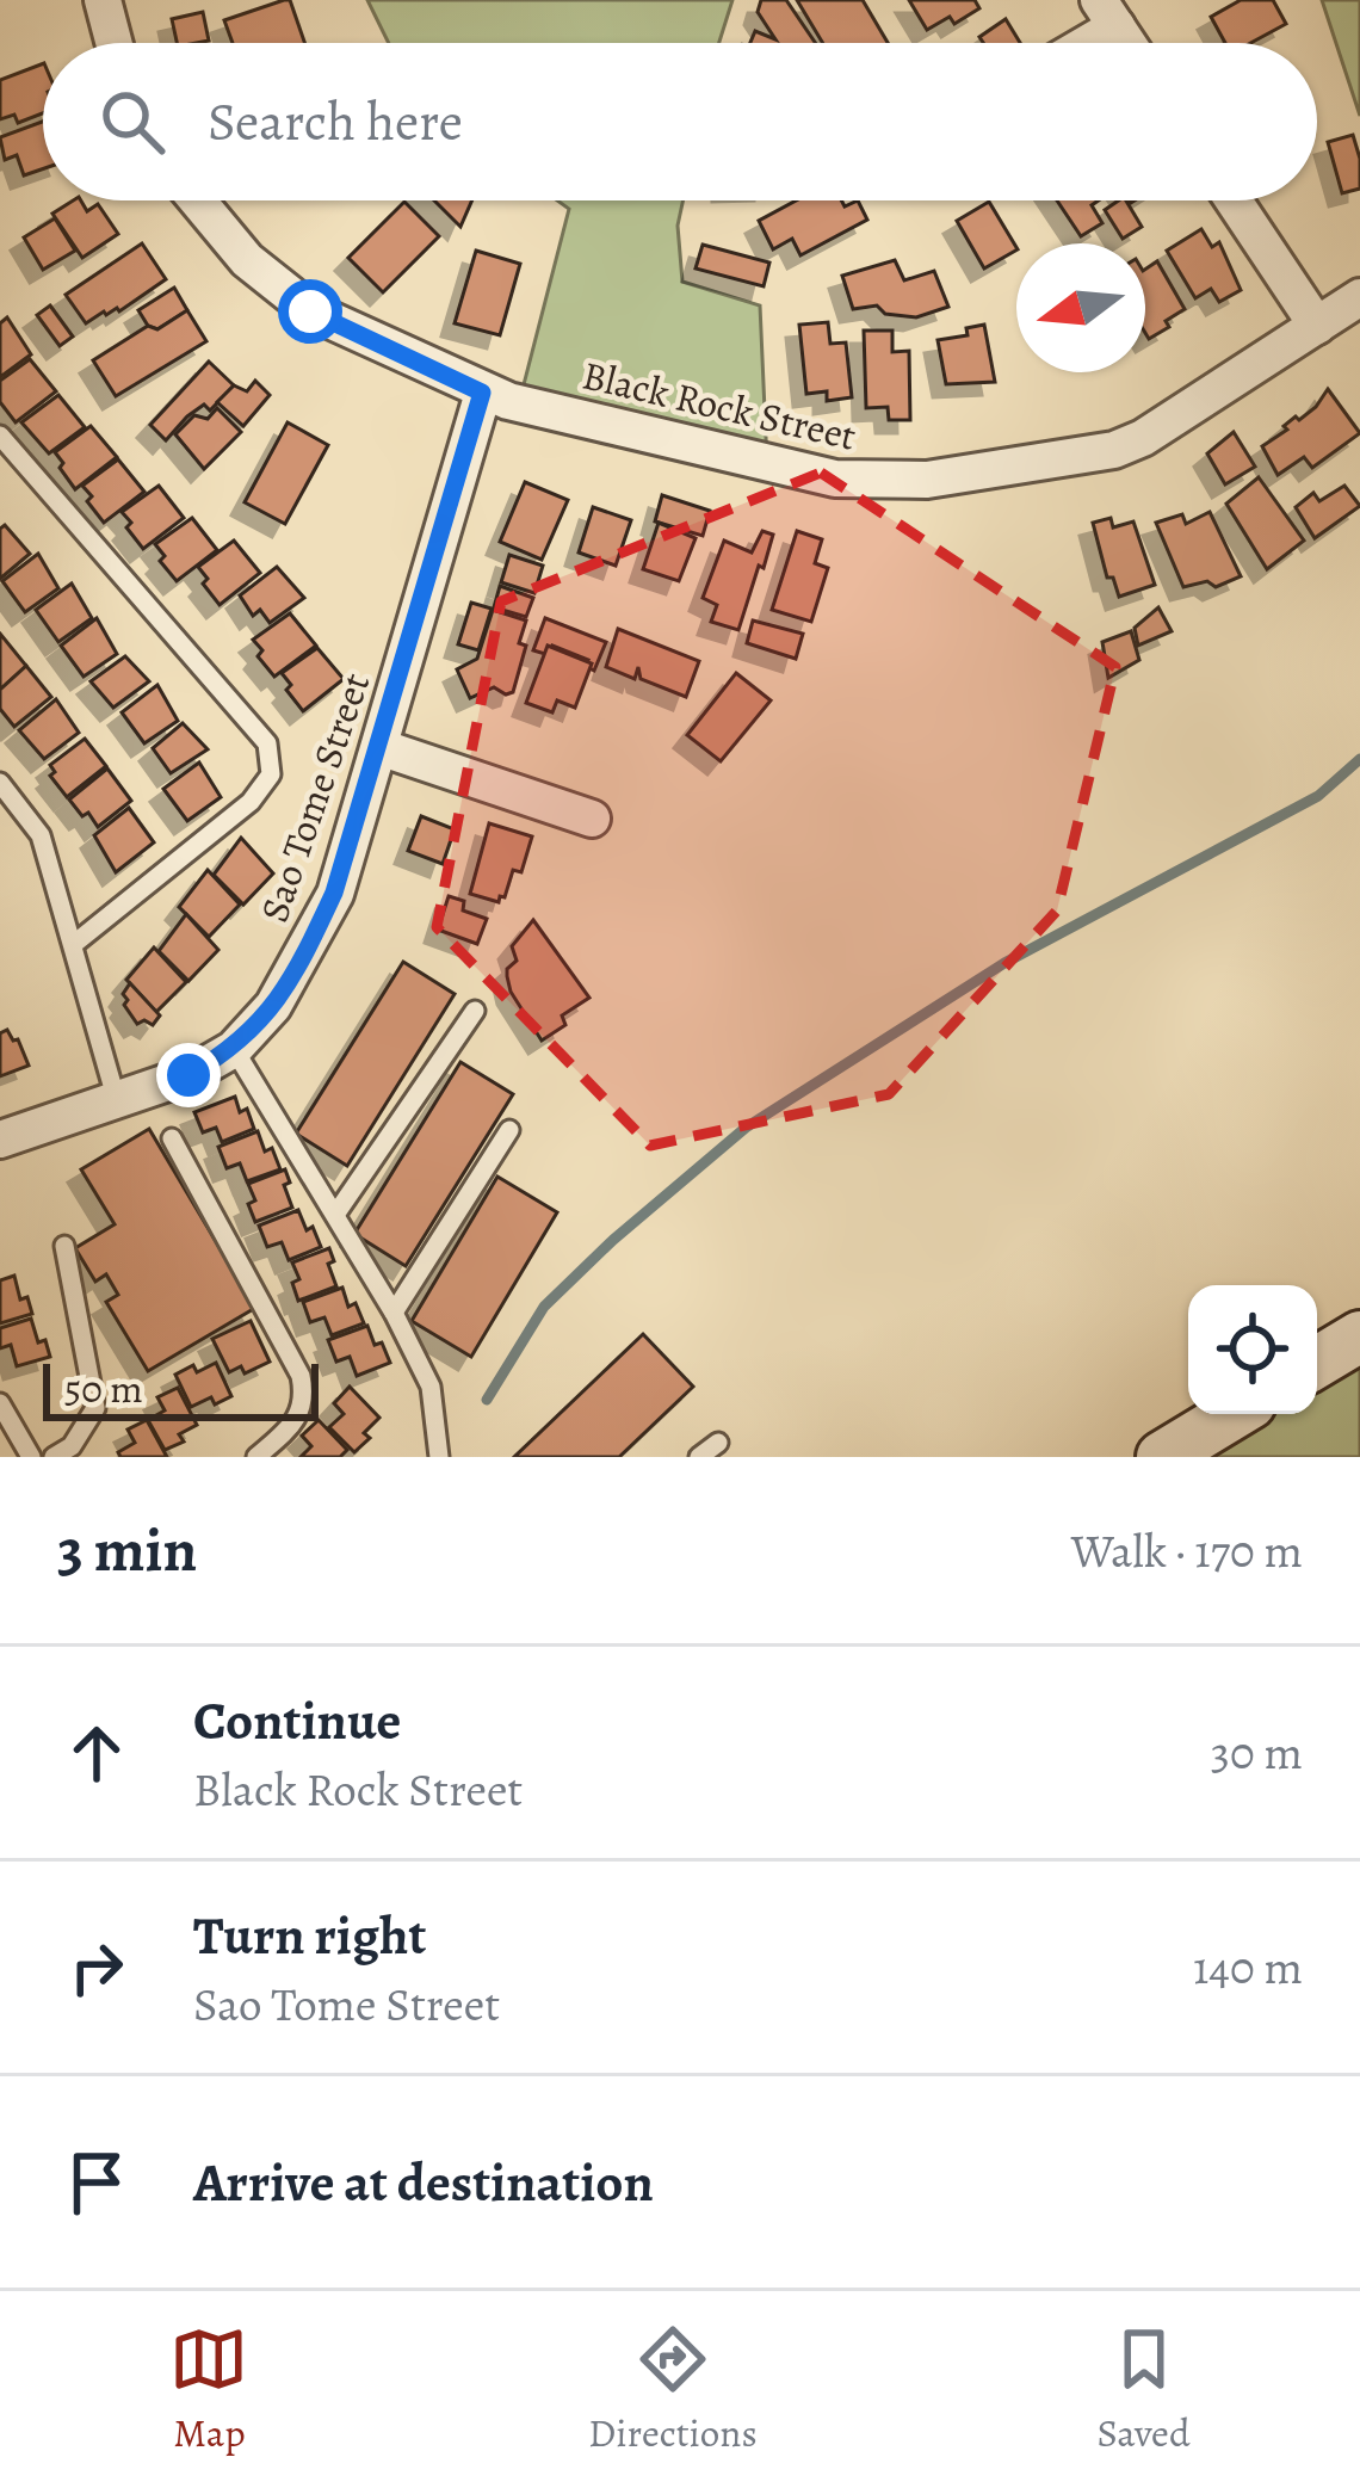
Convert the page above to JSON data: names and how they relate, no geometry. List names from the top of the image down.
{
  "streets": {
    "street": ["Black Rock Street", "Sao Tome Street"]
  },
  "crossings": [
    ["Black Rock Street", "Sao Tome Street"]
  ],
  "scale_bar": "50 m",
  "north": "left",
  "page": {
    "search": "Search here",
    "scale": "50 m",
    "heading": ["3 min", "Walk · 170 m"],
    "list": [
      ["Continue", "Black Rock Street", "30 m"],
      ["Turn right", "Sao Tome Street", "140 m"],
      "Arrive at destination"
    ],
    "nav": ["Map", "Directions", "Saved"]
  }
}
